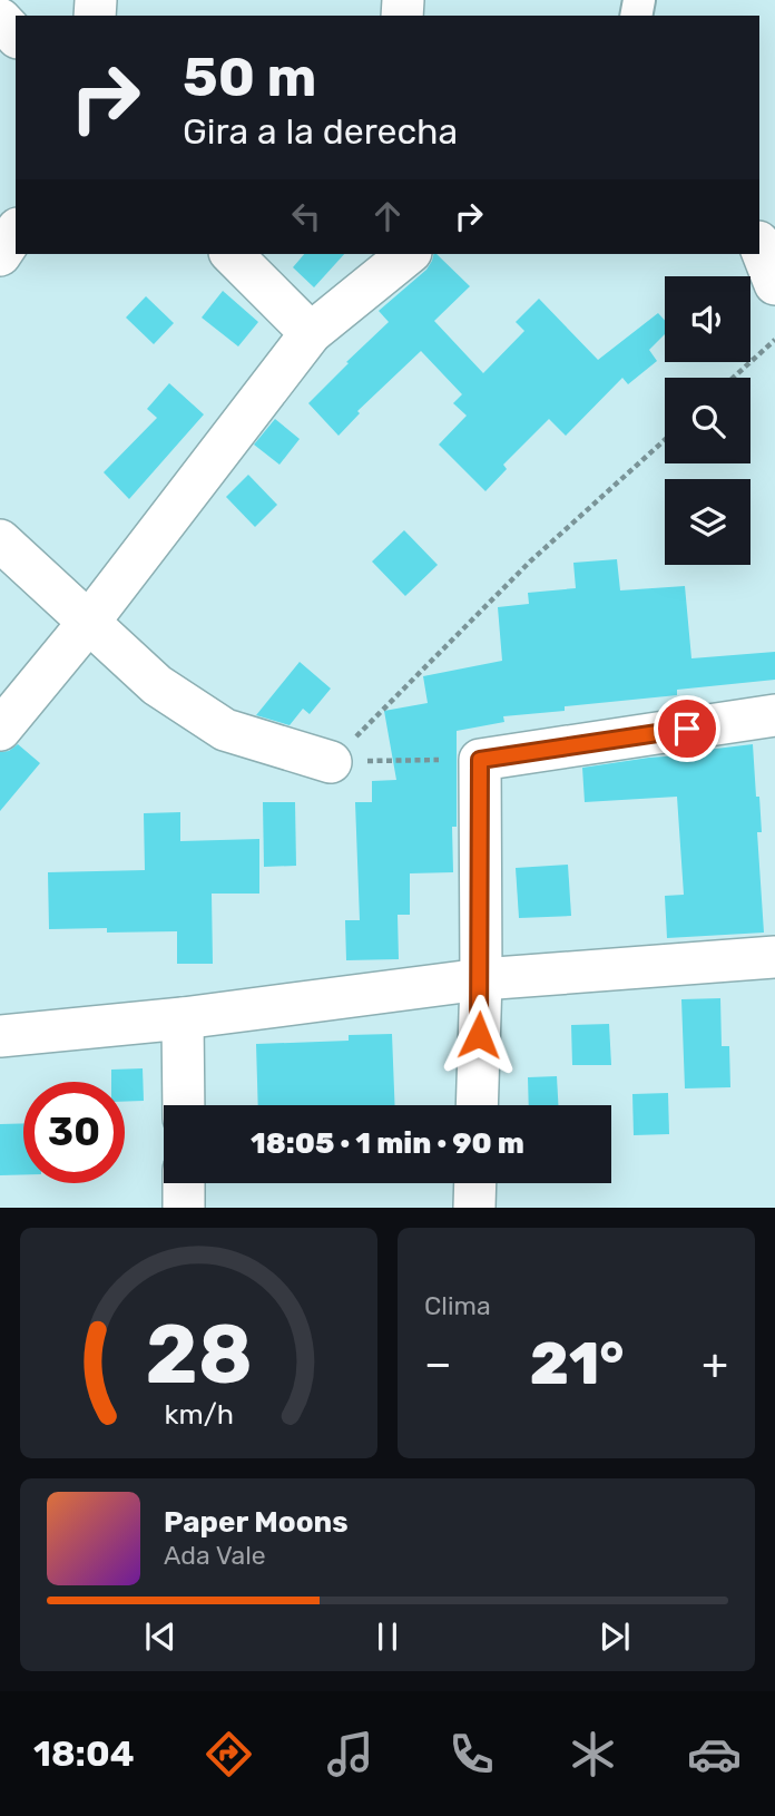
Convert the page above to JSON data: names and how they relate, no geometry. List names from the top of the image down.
{
  "page": {
    "turn": ["50 m", "Gira a la derecha"],
    "limit": "30",
    "trip": "18:05 · 1 min · 90 m",
    "tile": "Clima",
    "heat": ["−", "21°", "+"],
    "song": ["Paper Moons", "Ada Vale"],
    "tabs": "18:04",
    "gauge": ["28", "km/h"]
  }
}
